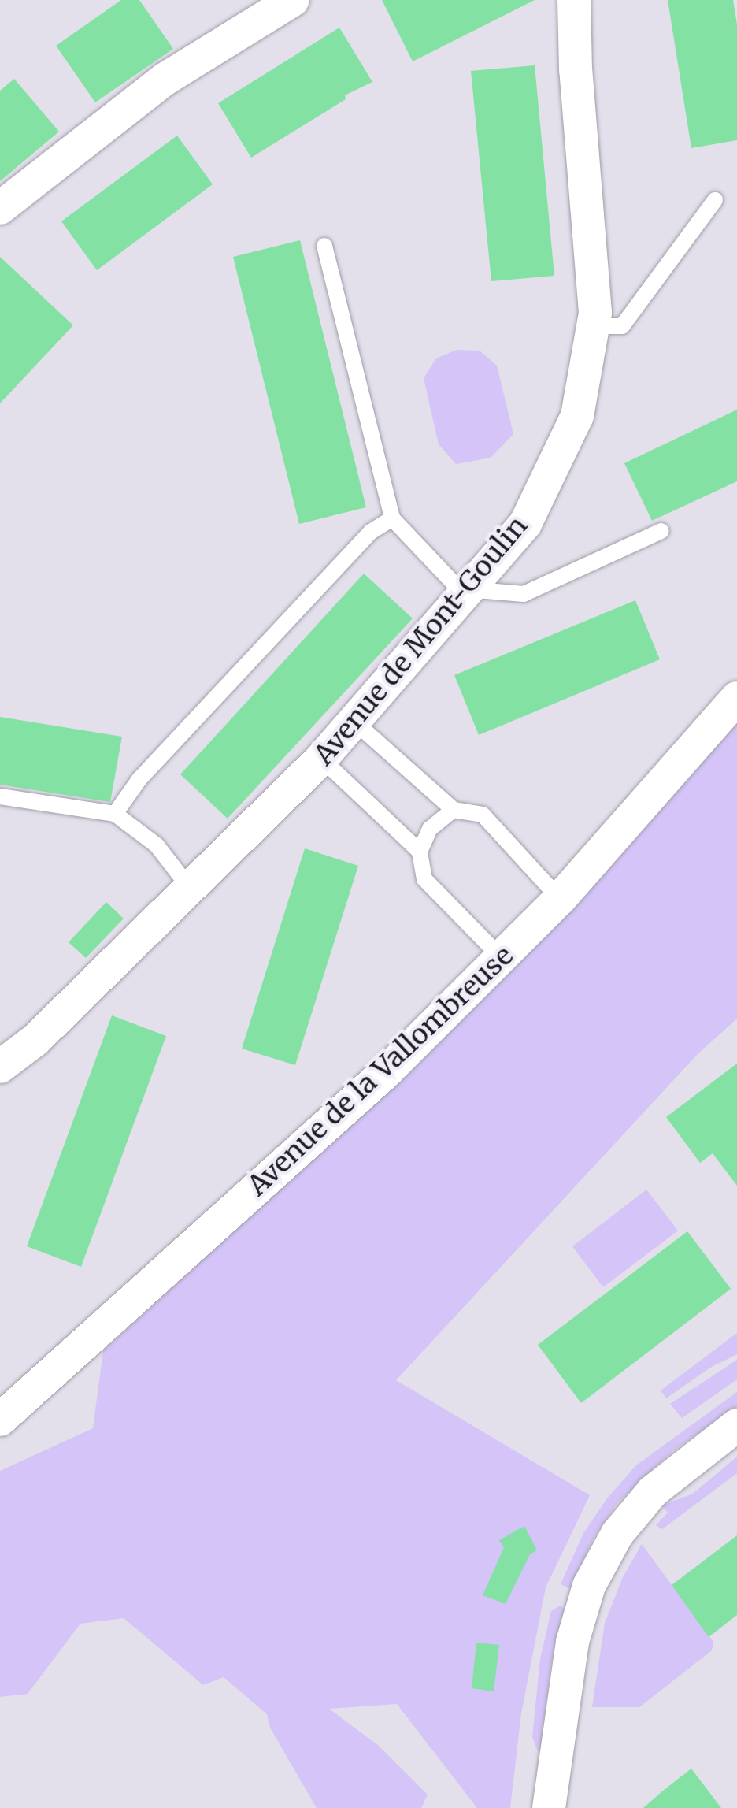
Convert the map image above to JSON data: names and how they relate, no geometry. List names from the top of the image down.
{
  "streets": {
    "street": ["Avenue de Mont-Goulin", "Avenue de la Vallombreuse"]
  }
}
